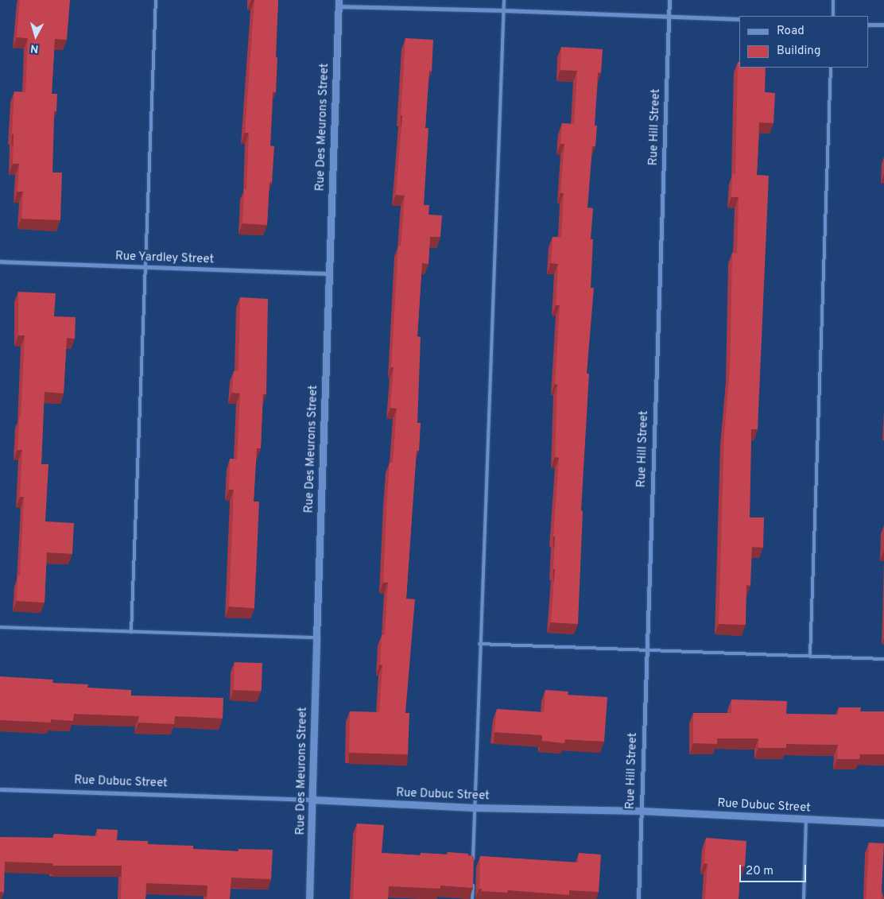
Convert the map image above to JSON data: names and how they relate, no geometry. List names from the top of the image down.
{
  "streets": {
    "street": [
      "Rue Des Meurons Street",
      "Rue Hill Street",
      "Rue Yardley Street",
      "Rue Dubuc Street"
    ]
  },
  "crossings": [
    ["Rue Des Meurons Street", "Rue Yardley Street"],
    ["Rue Des Meurons Street", "Rue Dubuc Street"],
    ["Rue Hill Street", "Rue Dubuc Street"]
  ],
  "legend": ["Road", "Building"],
  "scale_bar": "20 m",
  "north": "bottom"
}
